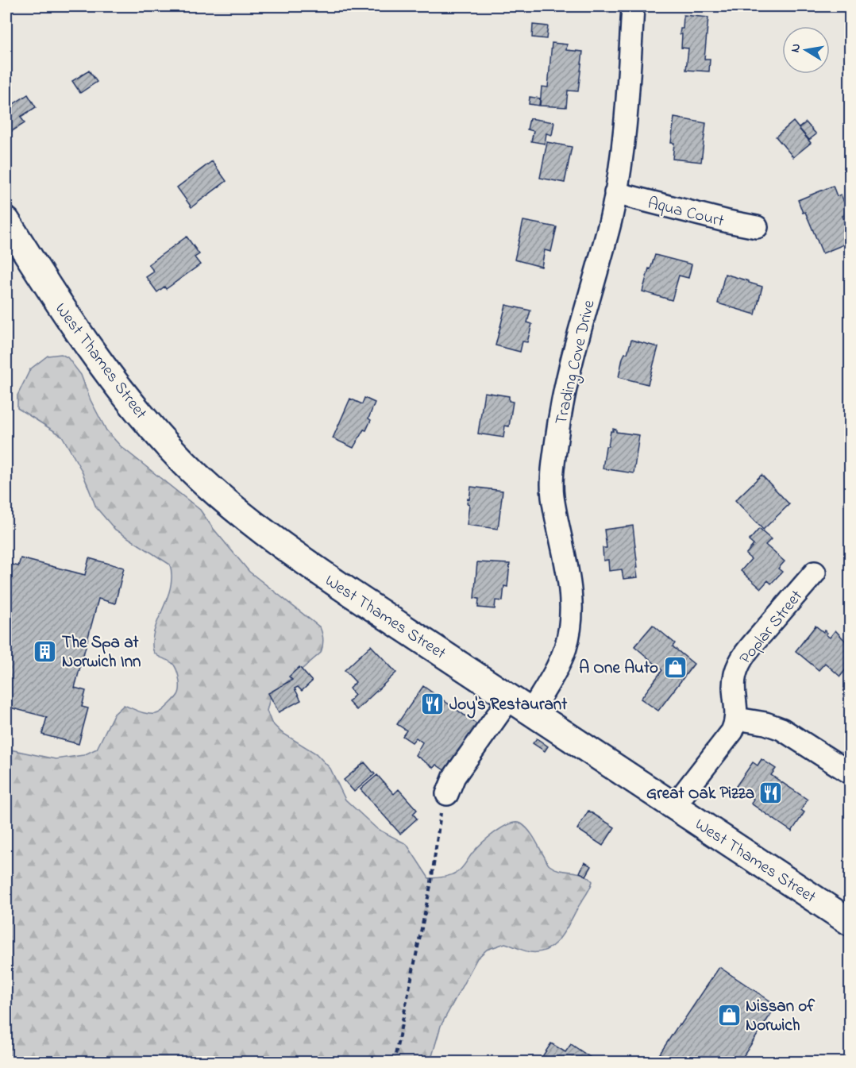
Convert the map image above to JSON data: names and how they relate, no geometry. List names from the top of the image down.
{
  "streets": {
    "main road": ["West Thames Street"],
    "street": ["Aqua Court", "Trading Cove Drive", "Poplar Street"]
  },
  "crossings": [
    ["Aqua Court", "Trading Cove Drive"],
    ["West Thames Street", "Trading Cove Drive"]
  ],
  "places": {
    "building": ["The Spa at Norwich Inn"],
    "shop": ["A One Auto", "Nissan of Norwich"],
    "restaurant": ["Joy's Restaurant", "Great Oak Pizza"]
  },
  "north": "left"
}
